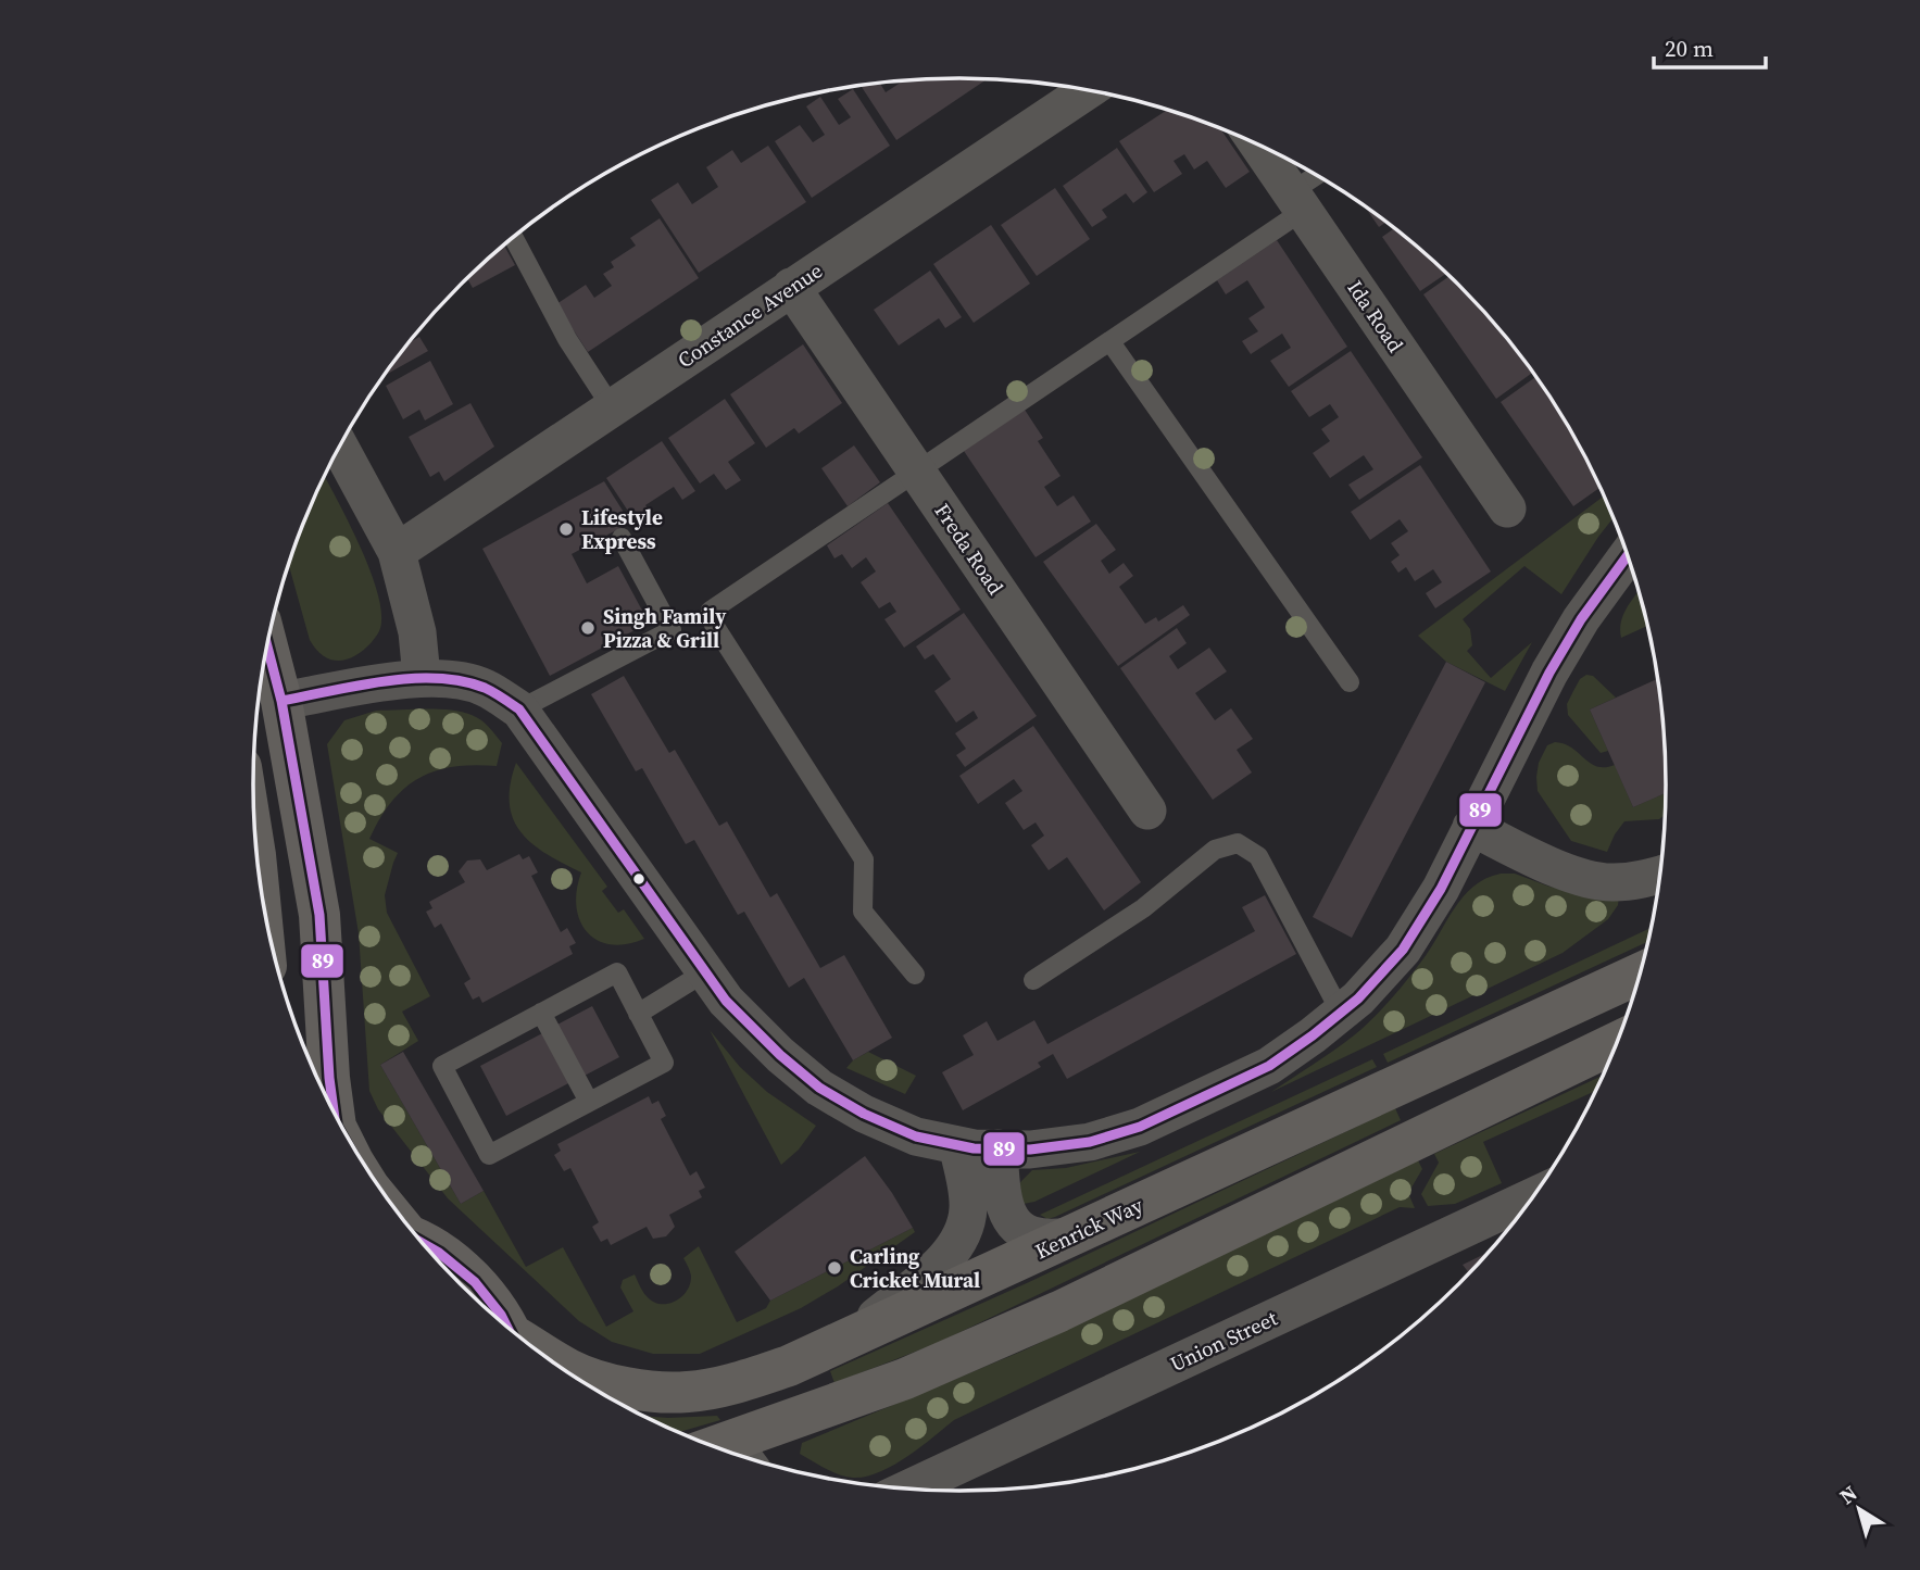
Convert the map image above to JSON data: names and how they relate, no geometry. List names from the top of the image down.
{
  "streets": {
    "main road": ["Kenrick Way"],
    "street": [
      "Constance Avenue",
      "Ida Road",
      "Freda Road",
      "Union Street"
    ]
  },
  "crossings": [
    ["Constance Avenue", "Freda Road"]
  ],
  "places": ["Lifestyle Express", "Singh Family Pizza & Grill", "Carling Cricket Mural"],
  "lines": ["transit line 89"],
  "scale_bar": "20 m",
  "north": "top left"
}
